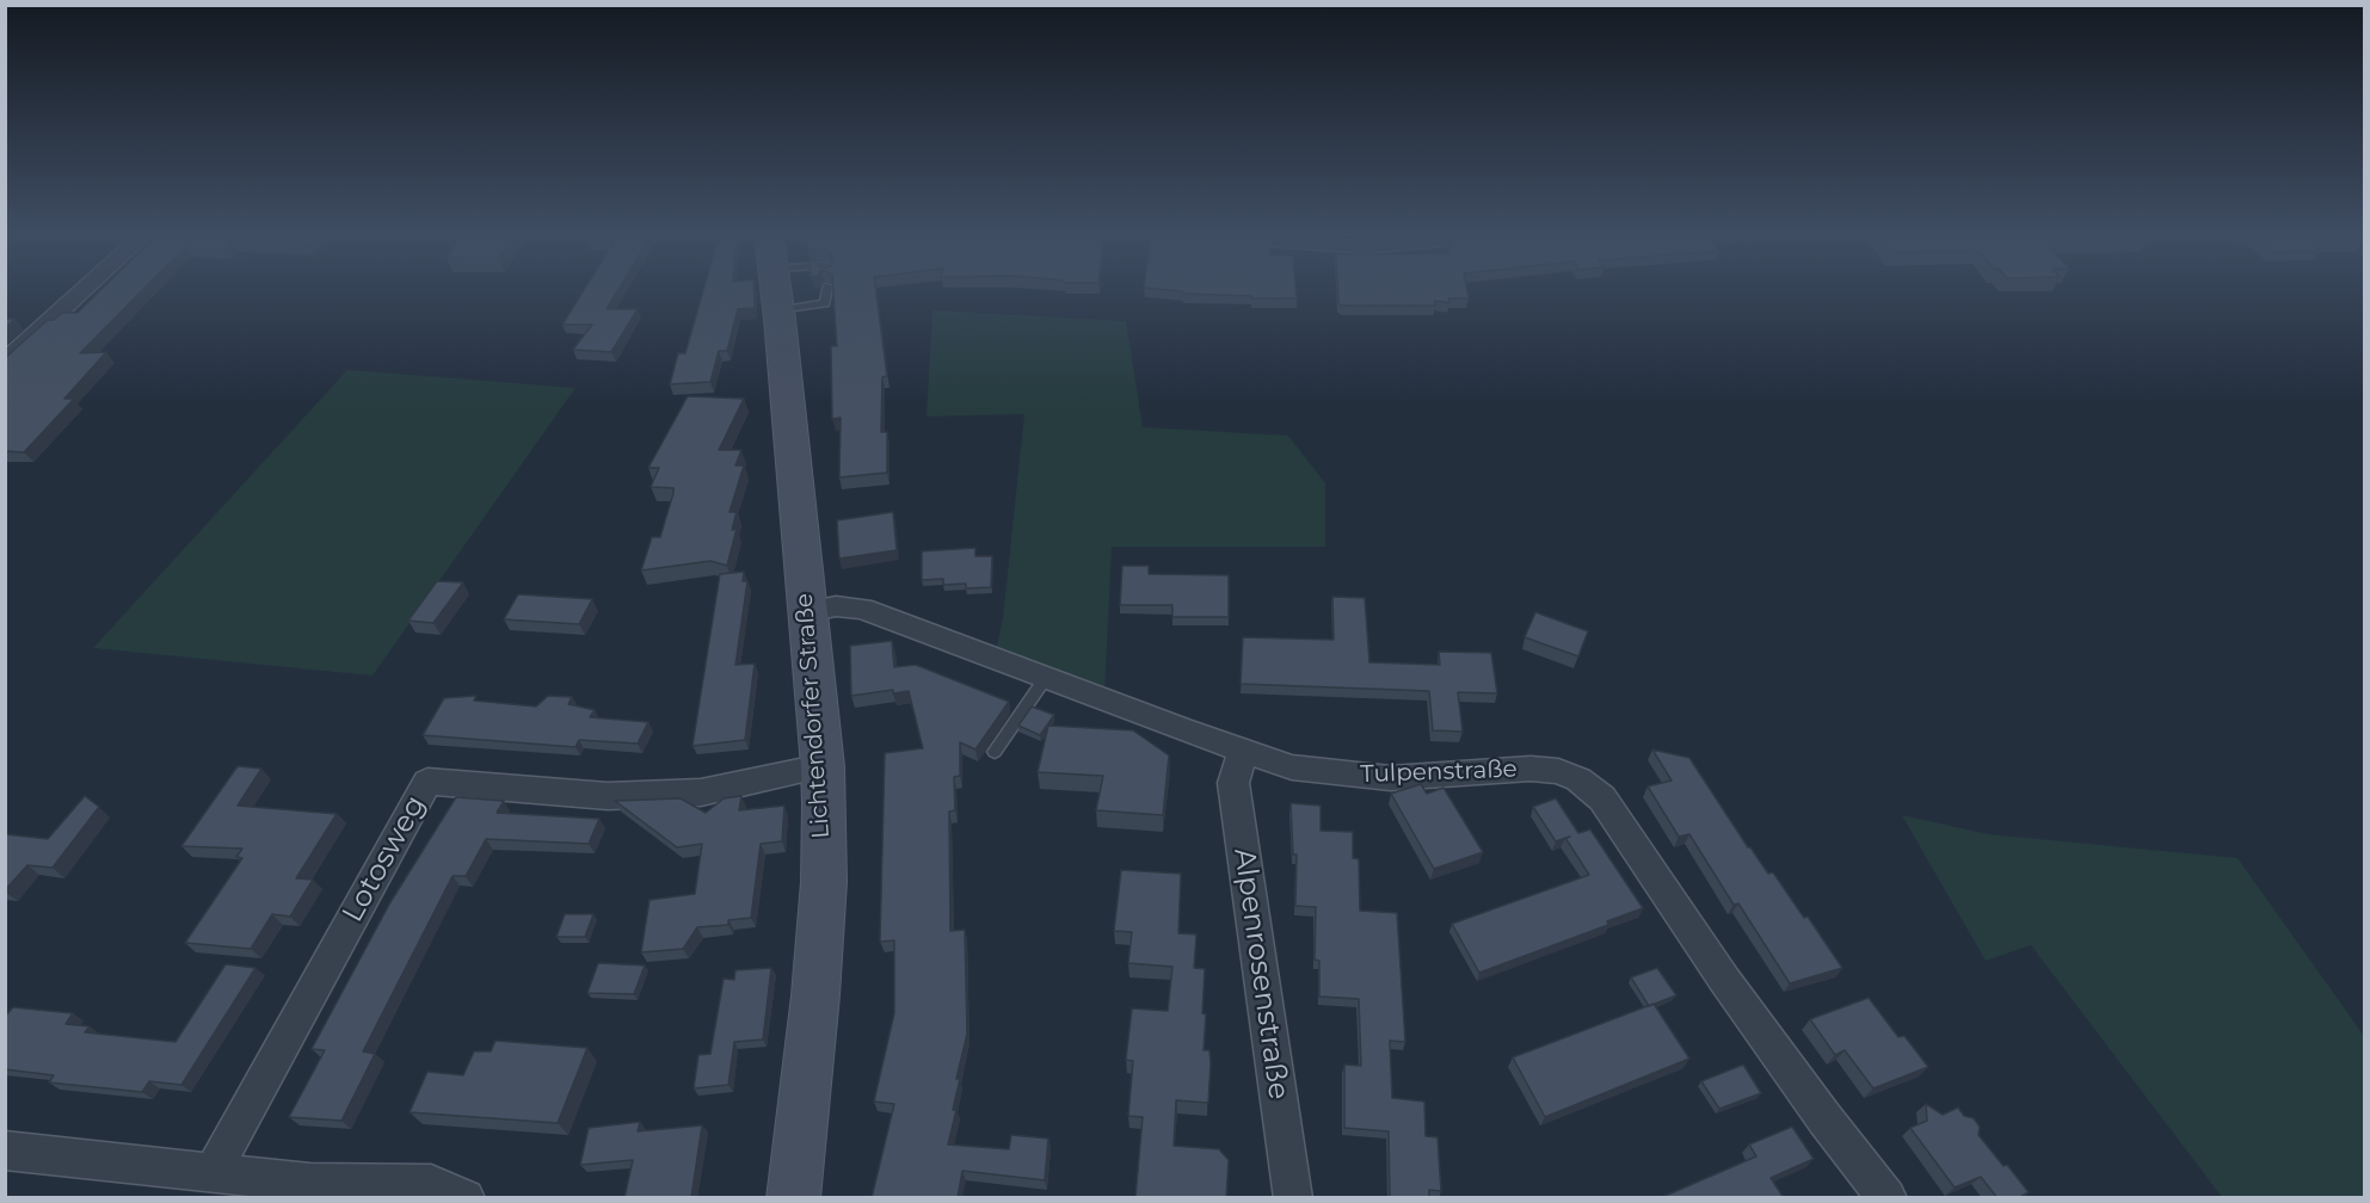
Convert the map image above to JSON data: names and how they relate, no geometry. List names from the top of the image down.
{
  "streets": {
    "main road": ["Lichtendorfer Straße"],
    "street": ["Tulpenstraße", "Lotosweg", "Alpenrosenstraße"]
  },
  "crossings": [
    ["Lichtendorfer Straße", "Tulpenstraße"],
    ["Lichtendorfer Straße", "Lotosweg"],
    ["Tulpenstraße", "Alpenrosenstraße"]
  ]
}
